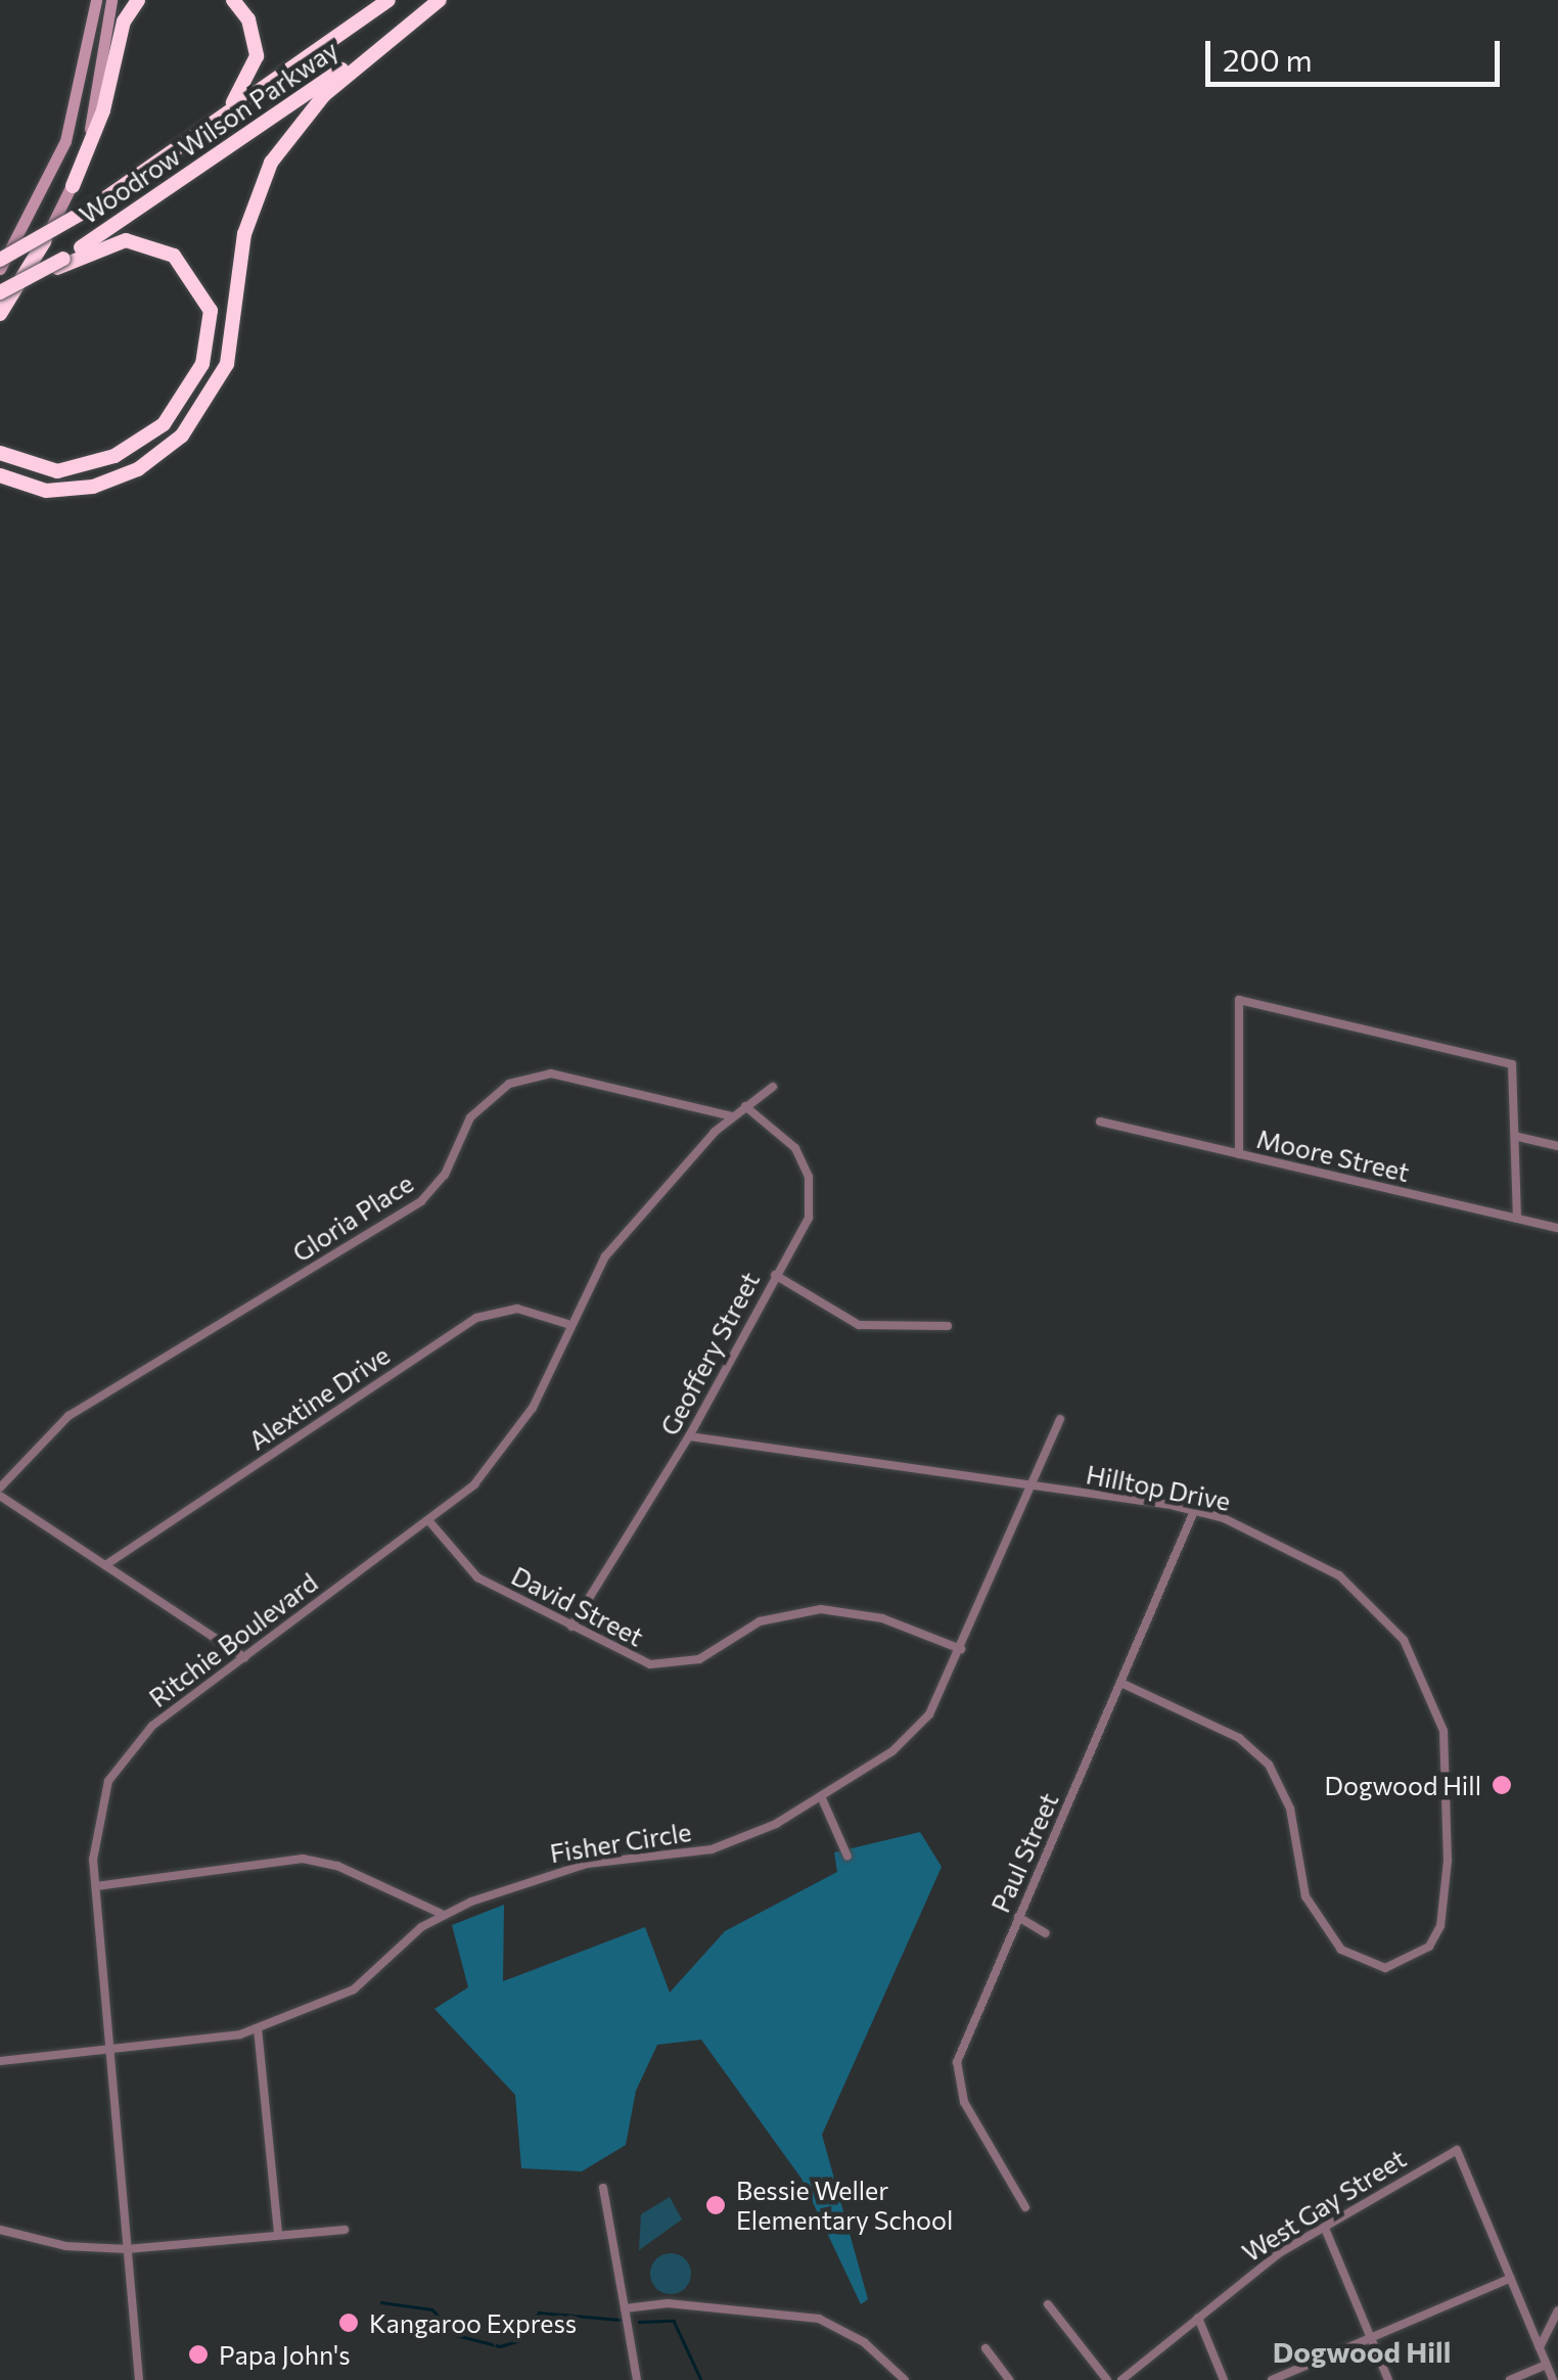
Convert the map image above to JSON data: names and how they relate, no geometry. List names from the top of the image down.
{
  "streets": {
    "highway": ["Woodrow Wilson Parkway"],
    "street": [
      "Moore Street",
      "Gloria Place",
      "Geoffery Street",
      "Alextine Drive",
      "Hilltop Drive",
      "David Street",
      "Ritchie Boulevard",
      "Fisher Circle",
      "Paul Street",
      "West Gay Street"
    ]
  },
  "crossings": [
    ["Gloria Place", "Ritchie Boulevard"],
    ["Geoffery Street", "Hilltop Drive"],
    ["Geoffery Street", "David Street"],
    ["Geoffery Street", "Ritchie Boulevard"],
    ["Alextine Drive", "Ritchie Boulevard"],
    ["Hilltop Drive", "Fisher Circle"],
    ["Hilltop Drive", "Paul Street"],
    ["David Street", "Ritchie Boulevard"],
    ["David Street", "Fisher Circle"],
    ["Ritchie Boulevard", "Fisher Circle"]
  ],
  "districts": ["Dogwood Hill"],
  "places": [
    "Dogwood Hill",
    "Bessie Weller Elementary School",
    "Kangaroo Express",
    "Papa John's"
  ],
  "scale_bar": "200 m"
}
